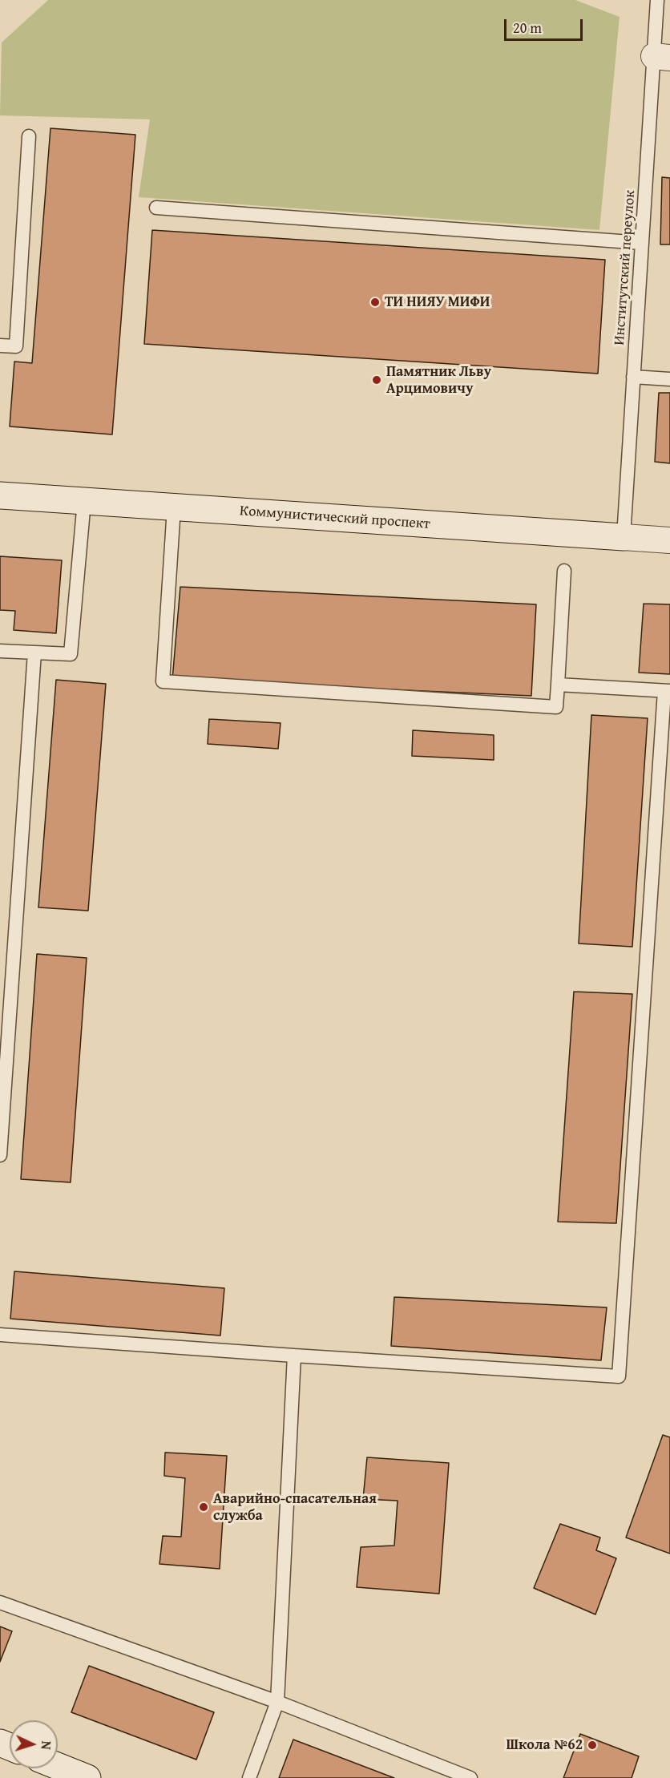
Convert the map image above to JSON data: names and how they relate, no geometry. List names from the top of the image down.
{
  "streets": {
    "street": ["Коммунистический проспект"],
    "lane": ["Институтский переулок"]
  },
  "crossings": [
    ["Институтский переулок", "Коммунистический проспект"]
  ],
  "places": [
    "ТИ НИЯУ МИФИ",
    "Памятник Льву Арцимовичу",
    "Аварийно-спасательная служба",
    "Школа №62"
  ],
  "scale_bar": "20 m",
  "north": "right"
}
